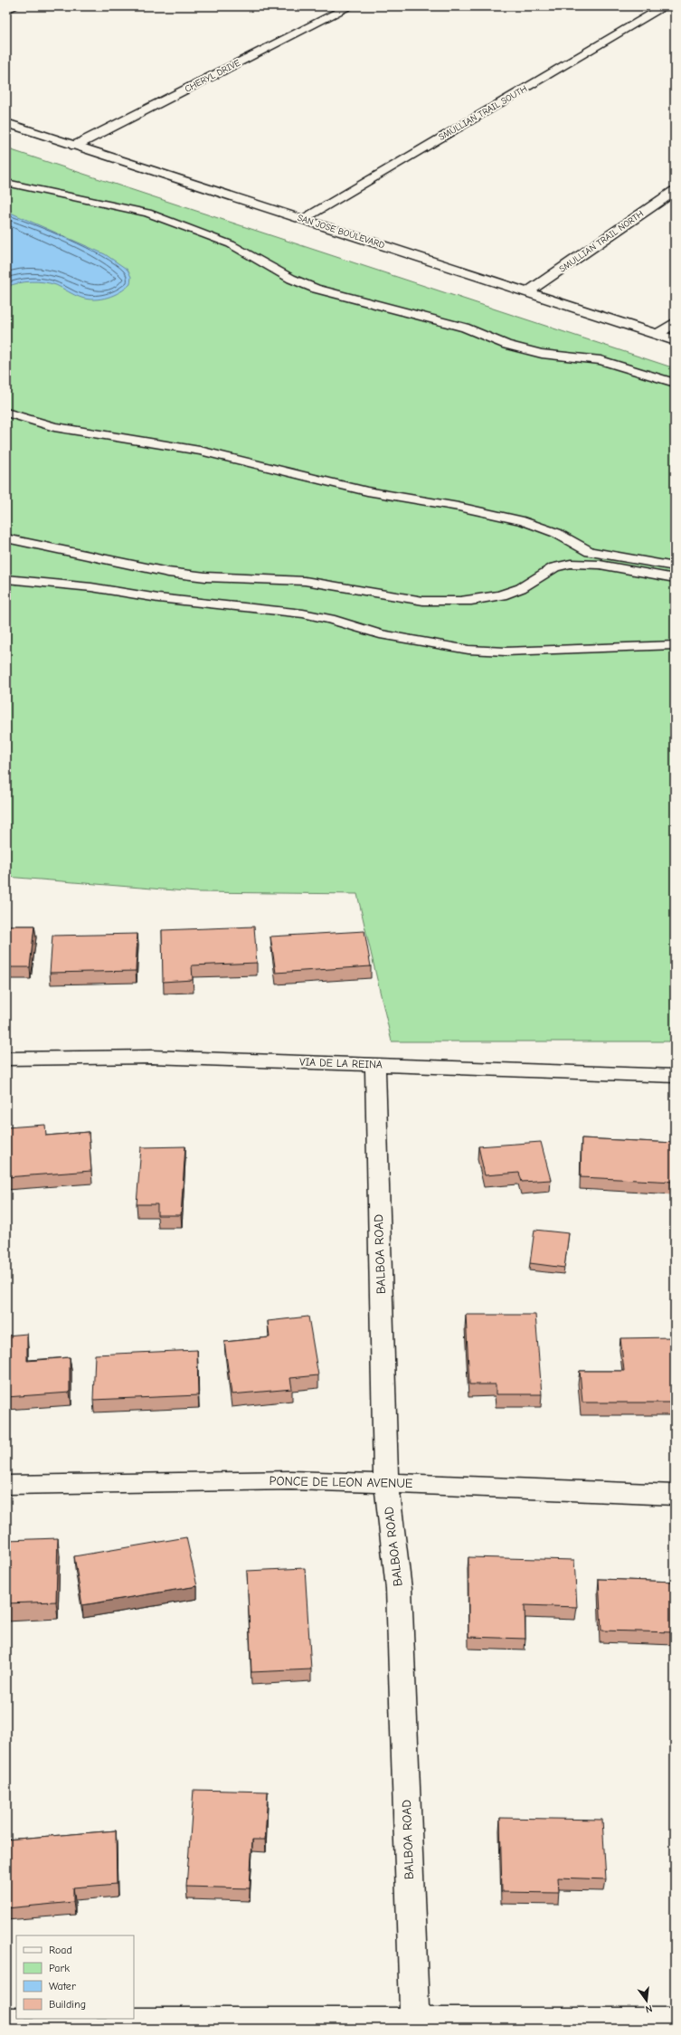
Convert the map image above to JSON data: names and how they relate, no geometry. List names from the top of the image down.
{
  "streets": {
    "street": [
      "CHERYL DRIVE",
      "SMULLIAN TRAIL SOUTH",
      "SAN JOSE BOULEVARD",
      "SMULLIAN TRAIL NORTH",
      "VIA DE LA REINA",
      "BALBOA ROAD",
      "PONCE DE LEON AVENUE"
    ]
  },
  "crossings": [
    ["CHERYL DRIVE", "SAN JOSE BOULEVARD"],
    ["SMULLIAN TRAIL SOUTH", "SAN JOSE BOULEVARD"],
    ["SAN JOSE BOULEVARD", "SMULLIAN TRAIL NORTH"],
    ["VIA DE LA REINA", "BALBOA ROAD"],
    ["BALBOA ROAD", "PONCE DE LEON AVENUE"]
  ],
  "legend": [
    "Road",
    "Park",
    "Water",
    "Building"
  ],
  "north": "bottom"
}
